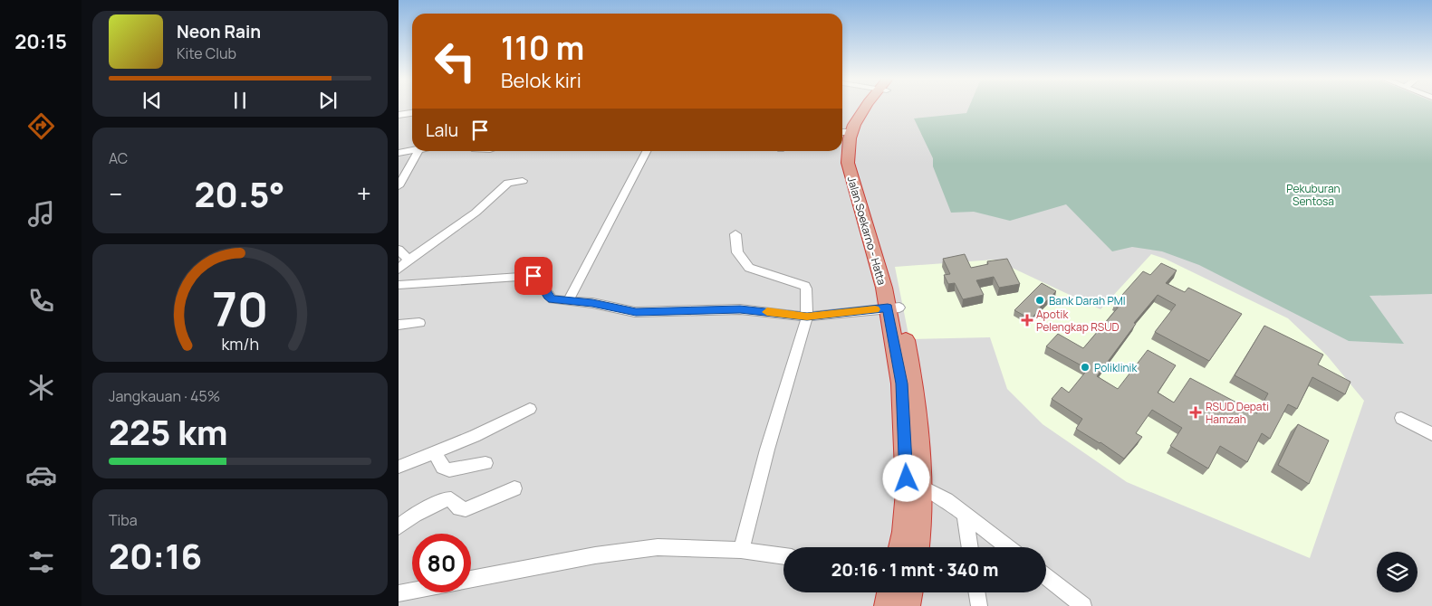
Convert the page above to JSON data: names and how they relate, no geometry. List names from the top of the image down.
{
  "streets": {
    "highway": ["Jalan Soekarno - Hatta"]
  },
  "parks": ["Pekuburan Sentosa"],
  "places": {
    "other": ["Bank Darah PMI", "Poliklinik"],
    "health": ["Apotik Pelengkap RSUD", "RSUD Depati Hamzah"]
  },
  "page": {
    "tabs": "20:15",
    "turn": ["110 m", "Belok kiri"],
    "song": ["Neon Rain", "Kite Club"],
    "then": "Lalu",
    "tile": [
      "AC",
      ["Jangkauan · 45%", "225 km"],
      ["Tiba", "20:16"]
    ],
    "heat": ["−", "20.5°", "+"],
    "limit": "80",
    "trip": "20:16 · 1 mnt · 340 m",
    "gauge": ["70", "km/h"]
  }
}
